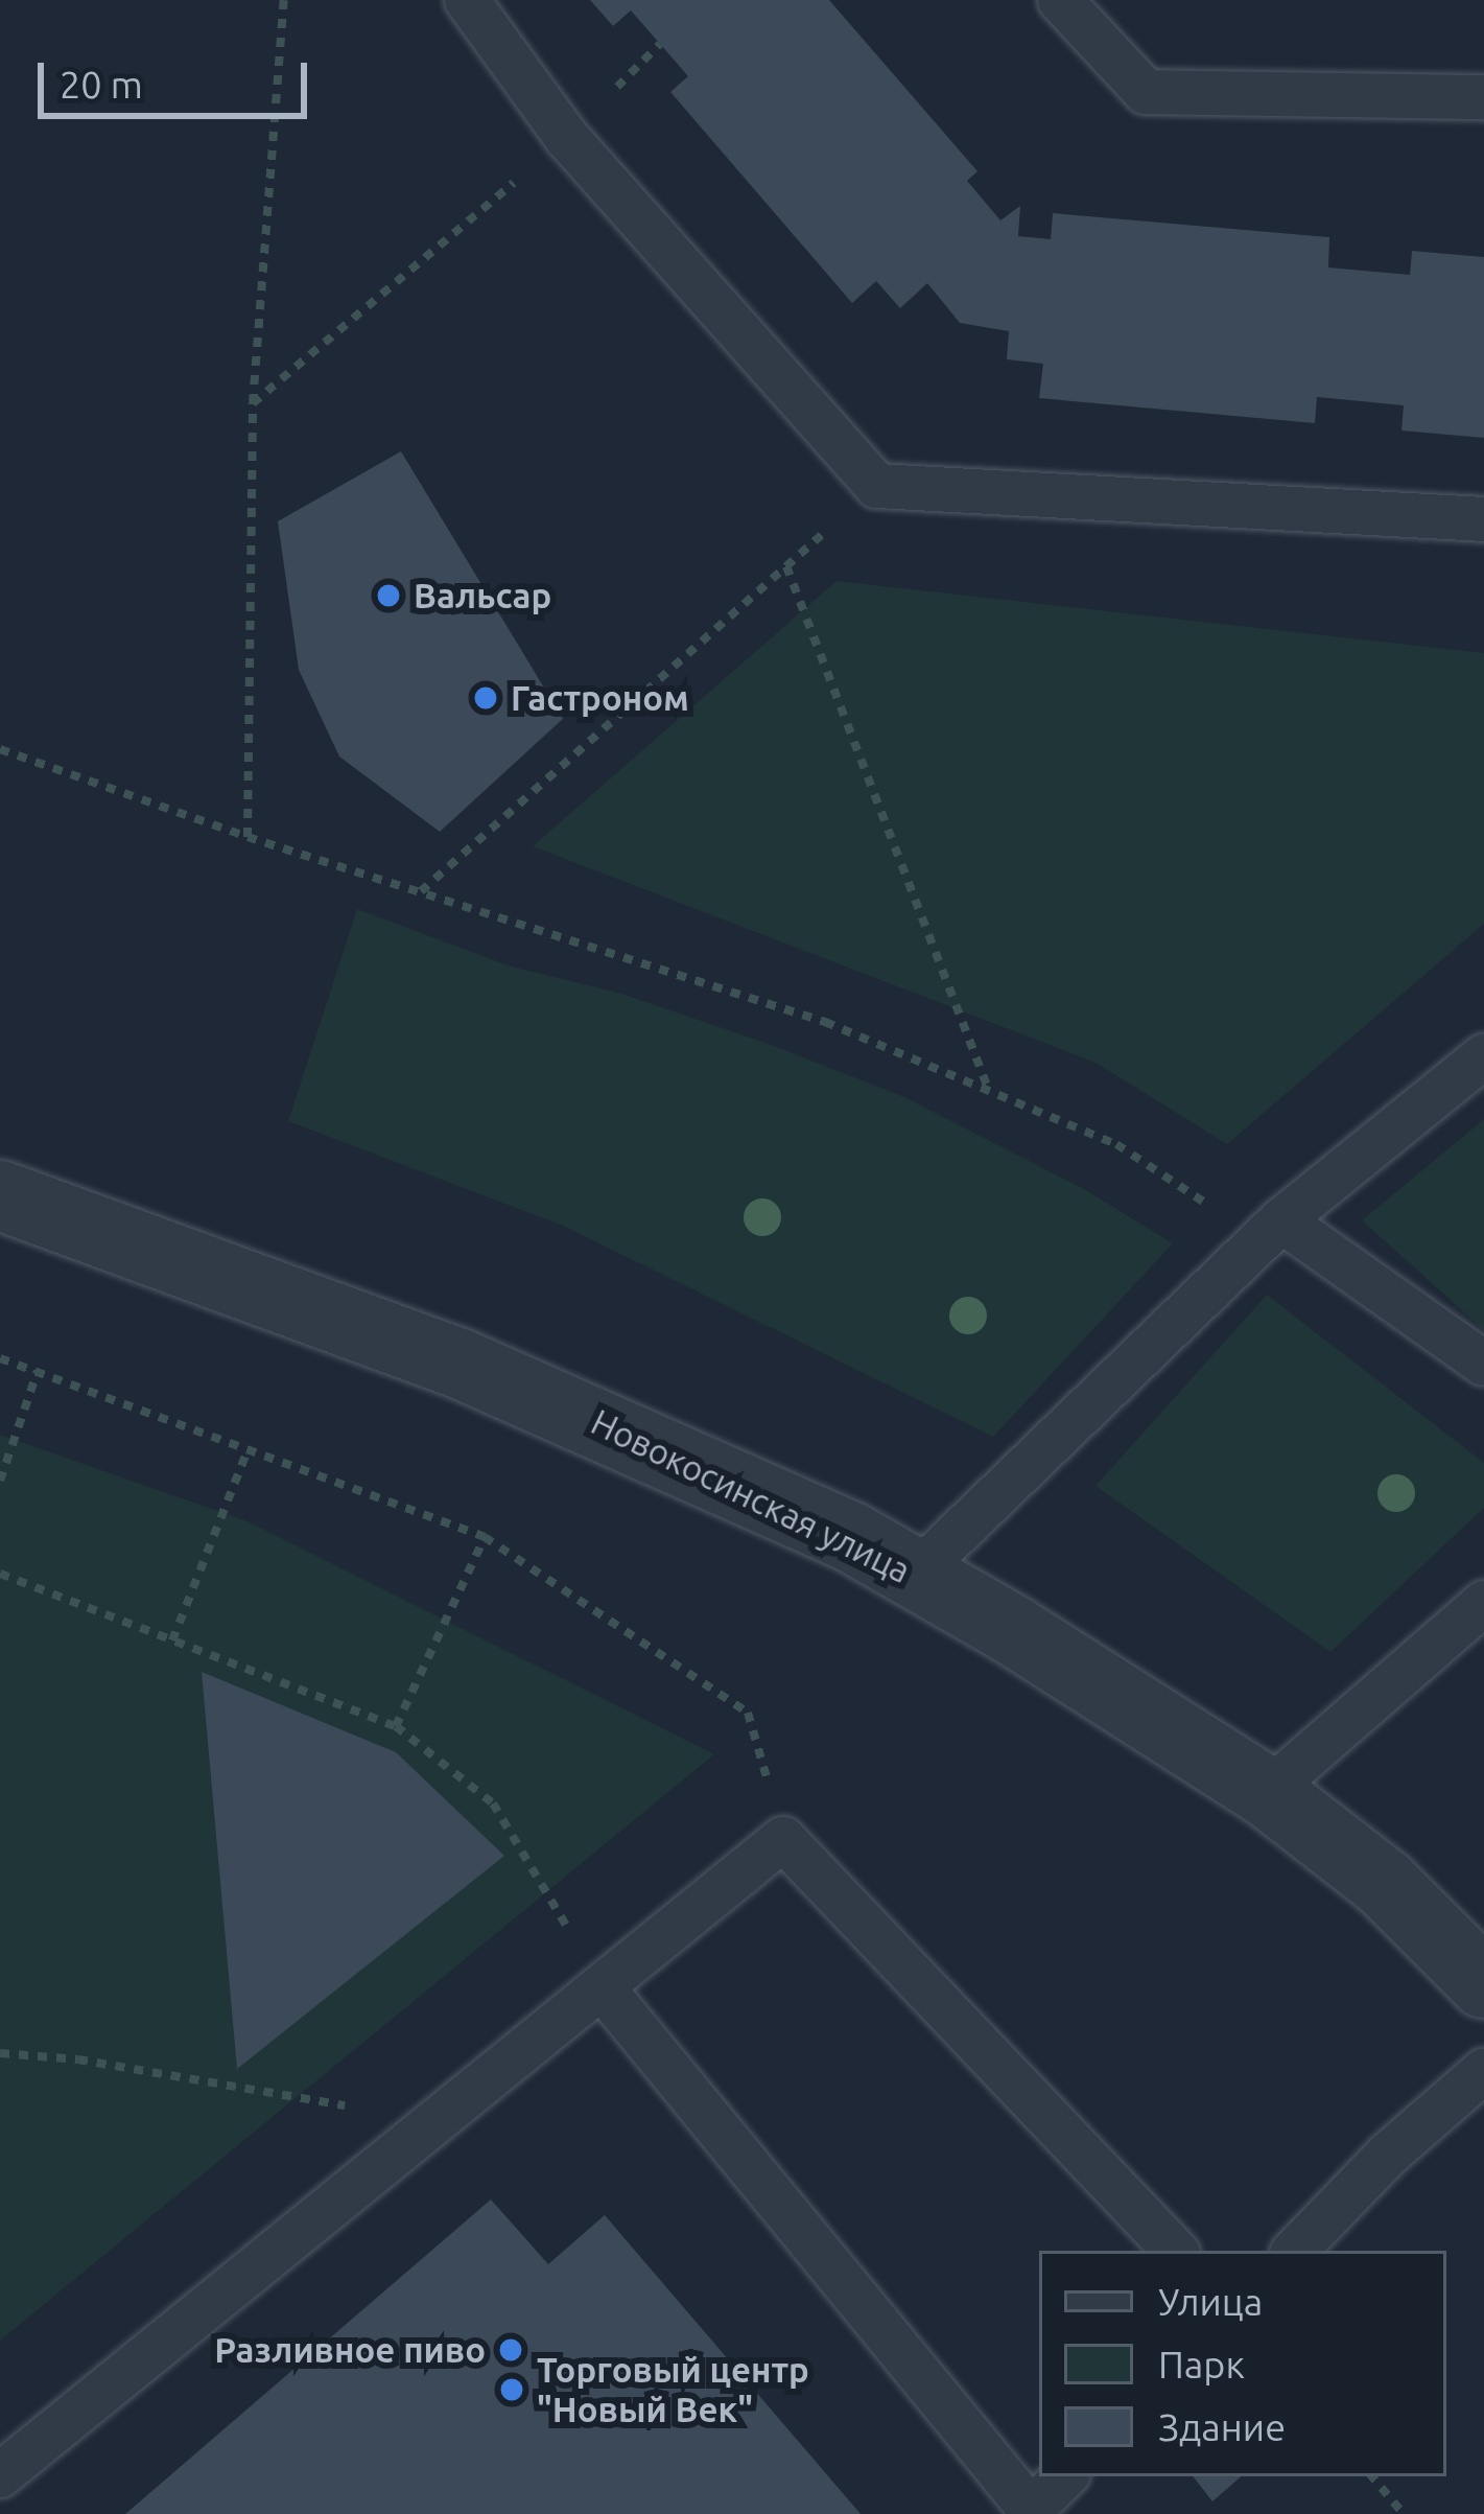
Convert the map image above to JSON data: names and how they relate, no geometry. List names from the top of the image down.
{
  "streets": {
    "street": ["Новокосинская улица"]
  },
  "places": [
    "Вальсар",
    "Гастроном",
    "Разливное пиво",
    "Торговый центр \"Новый Век\""
  ],
  "legend": ["Улица", "Парк", "Здание"],
  "scale_bar": "20 m"
}
